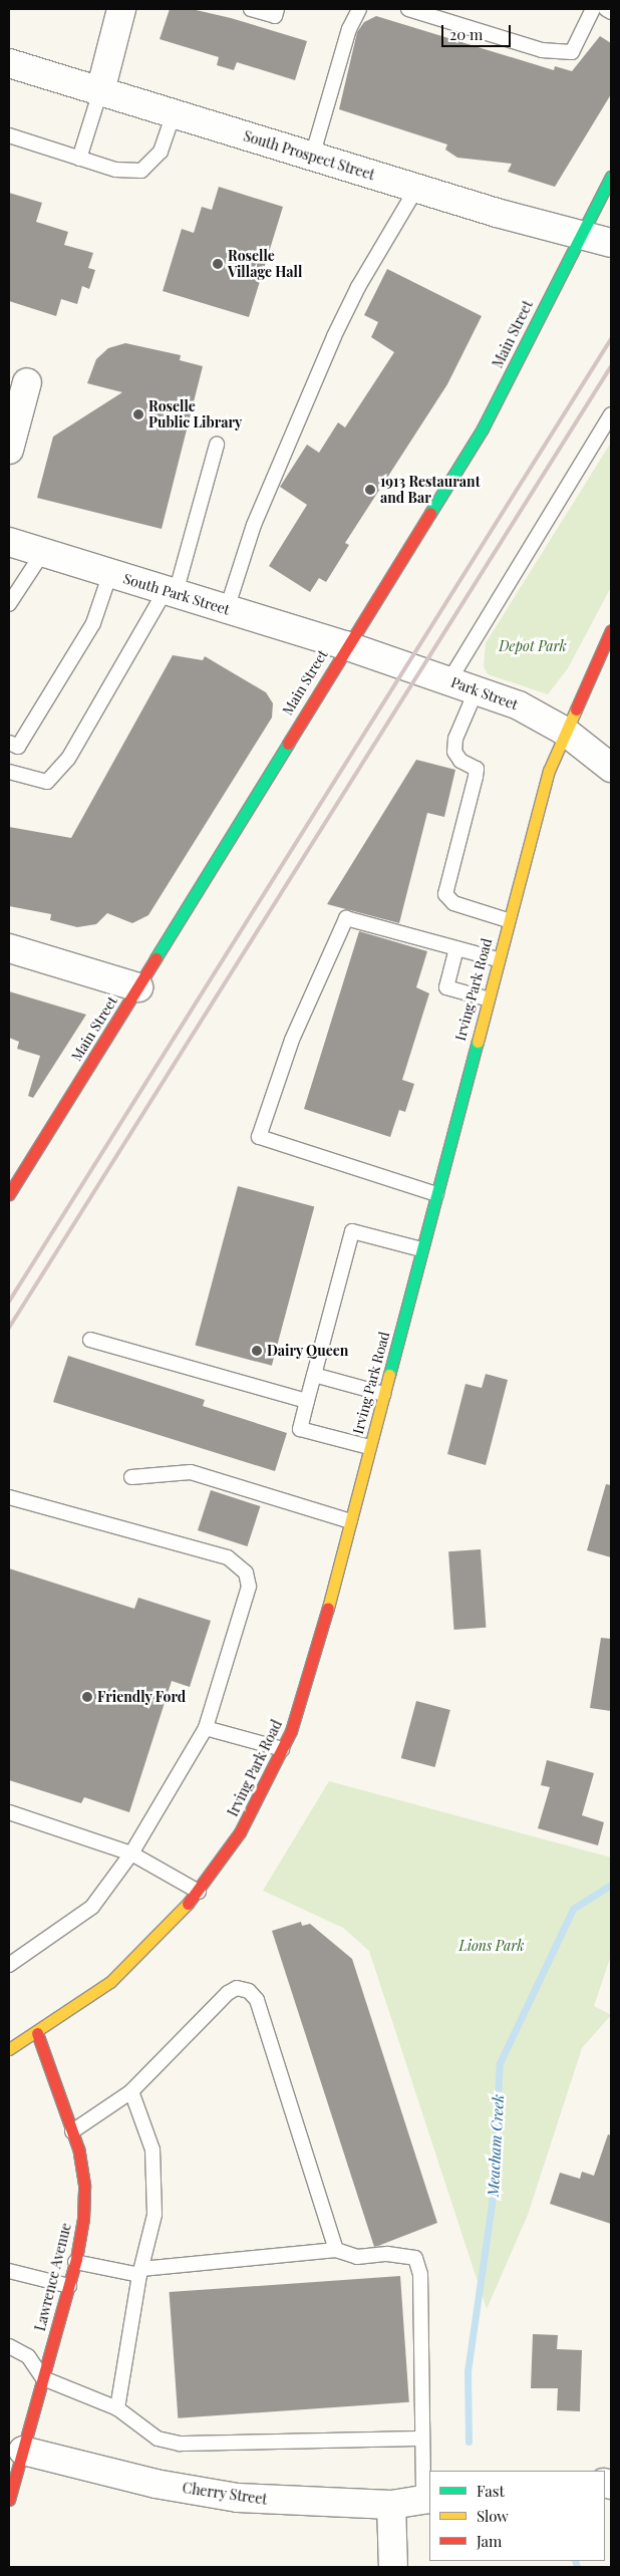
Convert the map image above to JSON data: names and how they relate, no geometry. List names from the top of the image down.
{
  "streets": {
    "street": [
      "South Prospect Street",
      "Main Street",
      "South Park Street",
      "Park Street",
      "Irving Park Road",
      "Lawrence Avenue",
      "Cherry Street"
    ]
  },
  "crossings": [
    ["South Prospect Street", "Main Street"],
    ["Main Street", "South Park Street"],
    ["Main Street", "Park Street"],
    ["South Park Street", "Park Street"],
    ["Park Street", "Irving Park Road"],
    ["Irving Park Road", "Lawrence Avenue"],
    ["Lawrence Avenue", "Cherry Street"]
  ],
  "water": ["Meacham Creek"],
  "parks": ["Depot Park", "Lions Park"],
  "places": [
    "Roselle Village Hall",
    "Roselle Public Library",
    "1913 Restaurant and Bar",
    "Dairy Queen",
    "Friendly Ford"
  ],
  "legend": ["Fast", "Slow", "Jam"],
  "scale_bar": "20 m"
}
